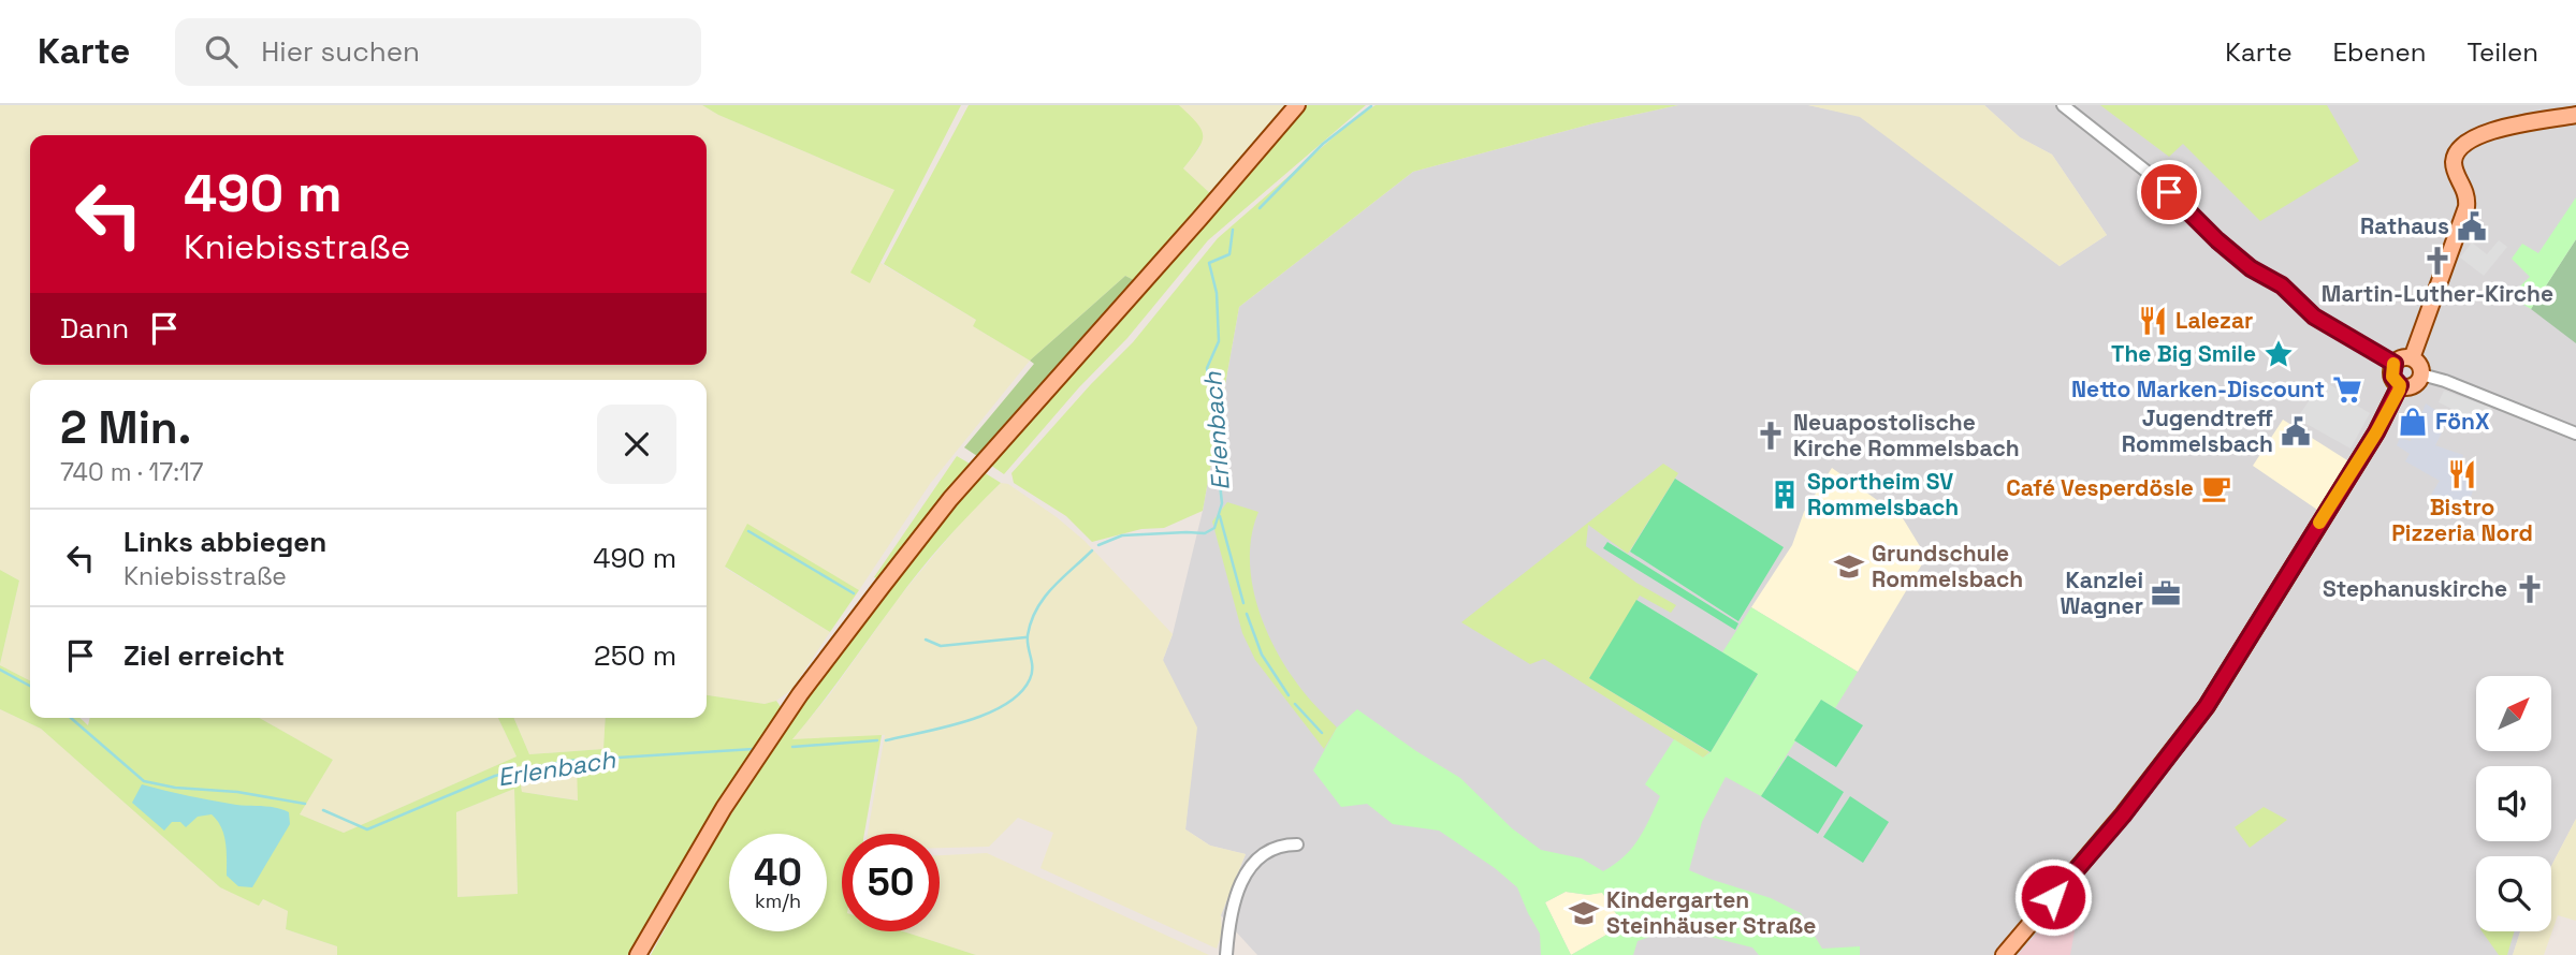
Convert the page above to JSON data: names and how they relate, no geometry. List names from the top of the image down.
{
  "water": ["Erlenbach"],
  "places": {
    "public building": ["Rathaus", "Jugendtreff Rommelsbach"],
    "church": ["Martin-Luther-Kirche", "Neuapostolische Kirche Rommelsbach", "Stephanuskirche"],
    "restaurant": ["Lalezar", "Bistro Pizzeria Nord"],
    "place": ["The Big Smile"],
    "supermarket": ["Netto Marken-Discount"],
    "shop": ["FönX"],
    "cafe": ["Café Vesperdösle"],
    "building": ["Sportheim SV Rommelsbach"],
    "school or university": ["Grundschule Rommelsbach", "Kindergarten Steinhäuser Straße"],
    "office": ["Kanzlei Wagner"]
  },
  "north": "top right",
  "page": {
    "header": "Karte",
    "search": "Hier suchen",
    "nav": ["Karte", "Ebenen", "Teilen"],
    "turn": ["490 m", "Kniebisstraße"],
    "then": "Dann",
    "heading": ["2 Min.", "740 m · 17:17"],
    "list": [
      {
        "name": "Links abbiegen",
        "note": "Kniebisstraße",
        "value": "490 m"
      },
      {
        "name": "Ziel erreicht",
        "value": "250 m"
      }
    ],
    "speed": "40 km/h",
    "limit": "50"
  }
}
